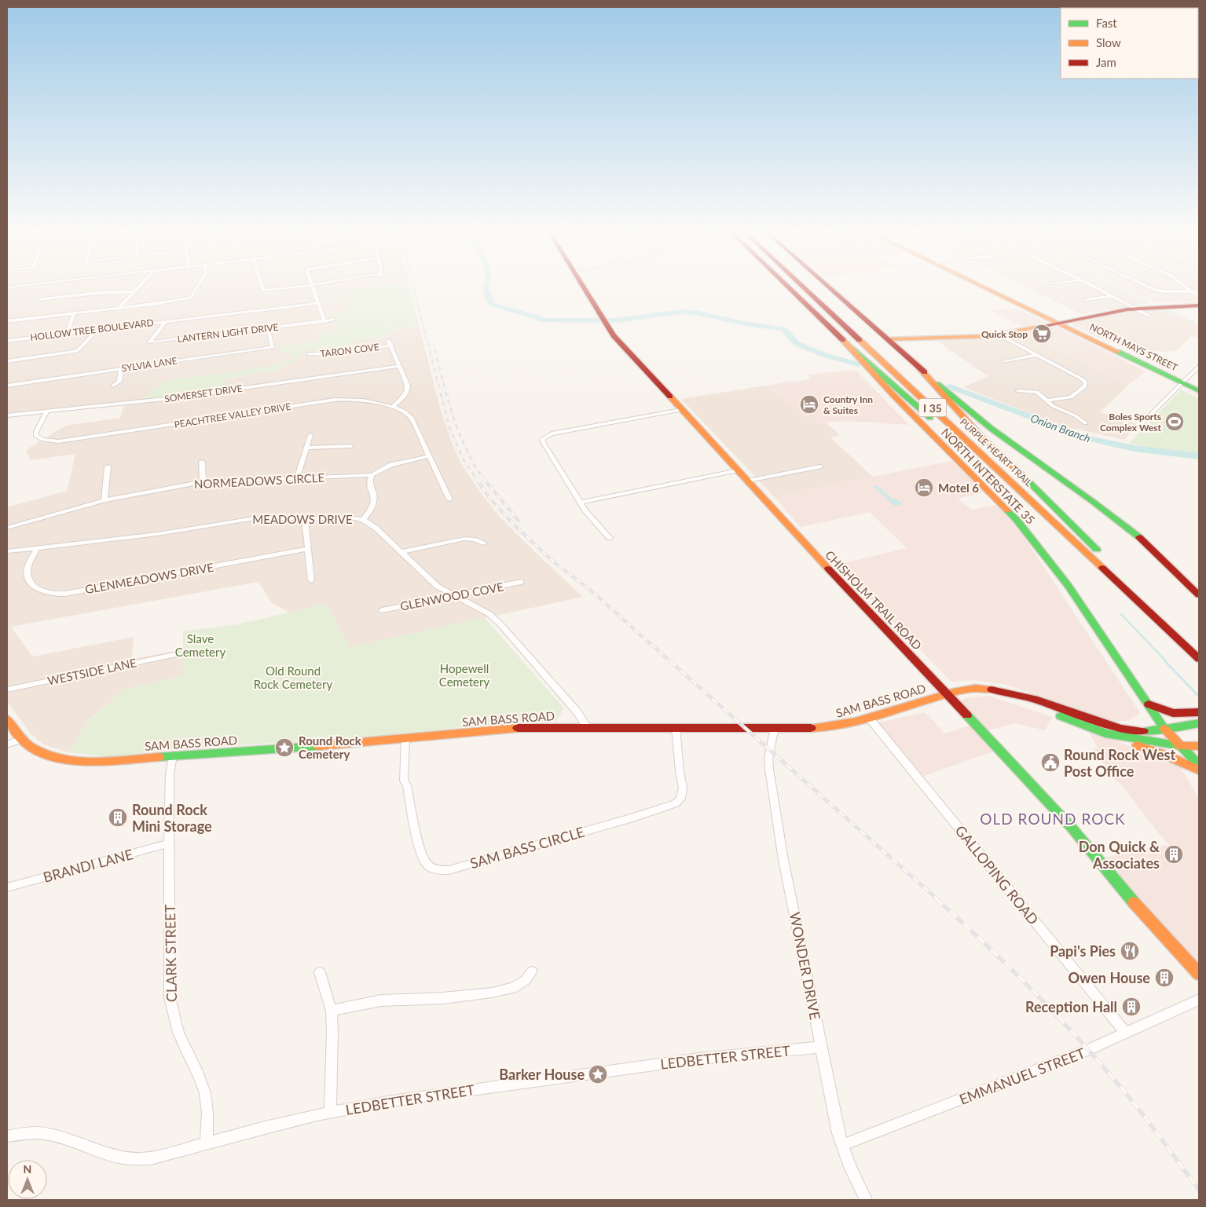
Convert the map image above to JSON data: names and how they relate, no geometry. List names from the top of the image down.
{
  "streets": {
    "main road": [
      "NORTH MAYS STREET",
      "I 35",
      "PURPLE HEART TRAIL",
      "NORTH INTERSTATE 35",
      "CHISHOLM TRAIL ROAD",
      "SAM BASS ROAD"
    ],
    "street": [
      "HOLLOW TREE BOULEVARD",
      "LANTERN LIGHT DRIVE",
      "TARON COVE",
      "SYLVIA LANE",
      "SOMERSET DRIVE",
      "PEACHTREE VALLEY DRIVE",
      "NORMEADOWS CIRCLE",
      "MEADOWS DRIVE",
      "GLENMEADOWS DRIVE",
      "GLENWOOD COVE",
      "WESTSIDE LANE",
      "SAM BASS CIRCLE",
      "BRANDI LANE",
      "GALLOPING ROAD",
      "CLARK STREET",
      "WONDER DRIVE",
      "LEDBETTER STREET",
      "EMMANUEL STREET"
    ]
  },
  "crossings": [
    ["HOLLOW TREE BOULEVARD", "LANTERN LIGHT DRIVE"],
    ["LANTERN LIGHT DRIVE", "SYLVIA LANE"],
    ["TARON COVE", "SOMERSET DRIVE"],
    ["SOMERSET DRIVE", "PEACHTREE VALLEY DRIVE"],
    ["NORTH INTERSTATE 35", "SAM BASS ROAD"],
    ["MEADOWS DRIVE", "GLENMEADOWS DRIVE"],
    ["MEADOWS DRIVE", "GLENWOOD COVE"],
    ["MEADOWS DRIVE", "SAM BASS ROAD"],
    ["CHISHOLM TRAIL ROAD", "SAM BASS ROAD"],
    ["SAM BASS ROAD", "SAM BASS CIRCLE"],
    ["SAM BASS ROAD", "GALLOPING ROAD"],
    ["SAM BASS ROAD", "CLARK STREET"],
    ["SAM BASS ROAD", "WONDER DRIVE"],
    ["BRANDI LANE", "CLARK STREET"],
    ["GALLOPING ROAD", "EMMANUEL STREET"],
    ["CLARK STREET", "LEDBETTER STREET"],
    ["WONDER DRIVE", "LEDBETTER STREET"],
    ["WONDER DRIVE", "EMMANUEL STREET"]
  ],
  "districts": ["OLD ROUND ROCK"],
  "water": ["Onion Branch"],
  "parks": ["Slave Cemetery", "Hopewell Cemetery", "Old Round Rock Cemetery"],
  "places": {
    "supermarket": ["Quick Stop"],
    "hotel": ["Country Inn & Suites", "Motel 6"],
    "sports": ["Boles Sports Complex West"],
    "place": ["Round Rock Cemetery", "Barker House"],
    "public building": ["Round Rock West Post Office"],
    "building": [
      "Round Rock Mini Storage",
      "Don Quick & Associates",
      "Owen House",
      "Reception Hall"
    ],
    "restaurant": ["Papi's Pies"]
  },
  "legend": ["Fast", "Slow", "Jam"],
  "north": "top"
}
